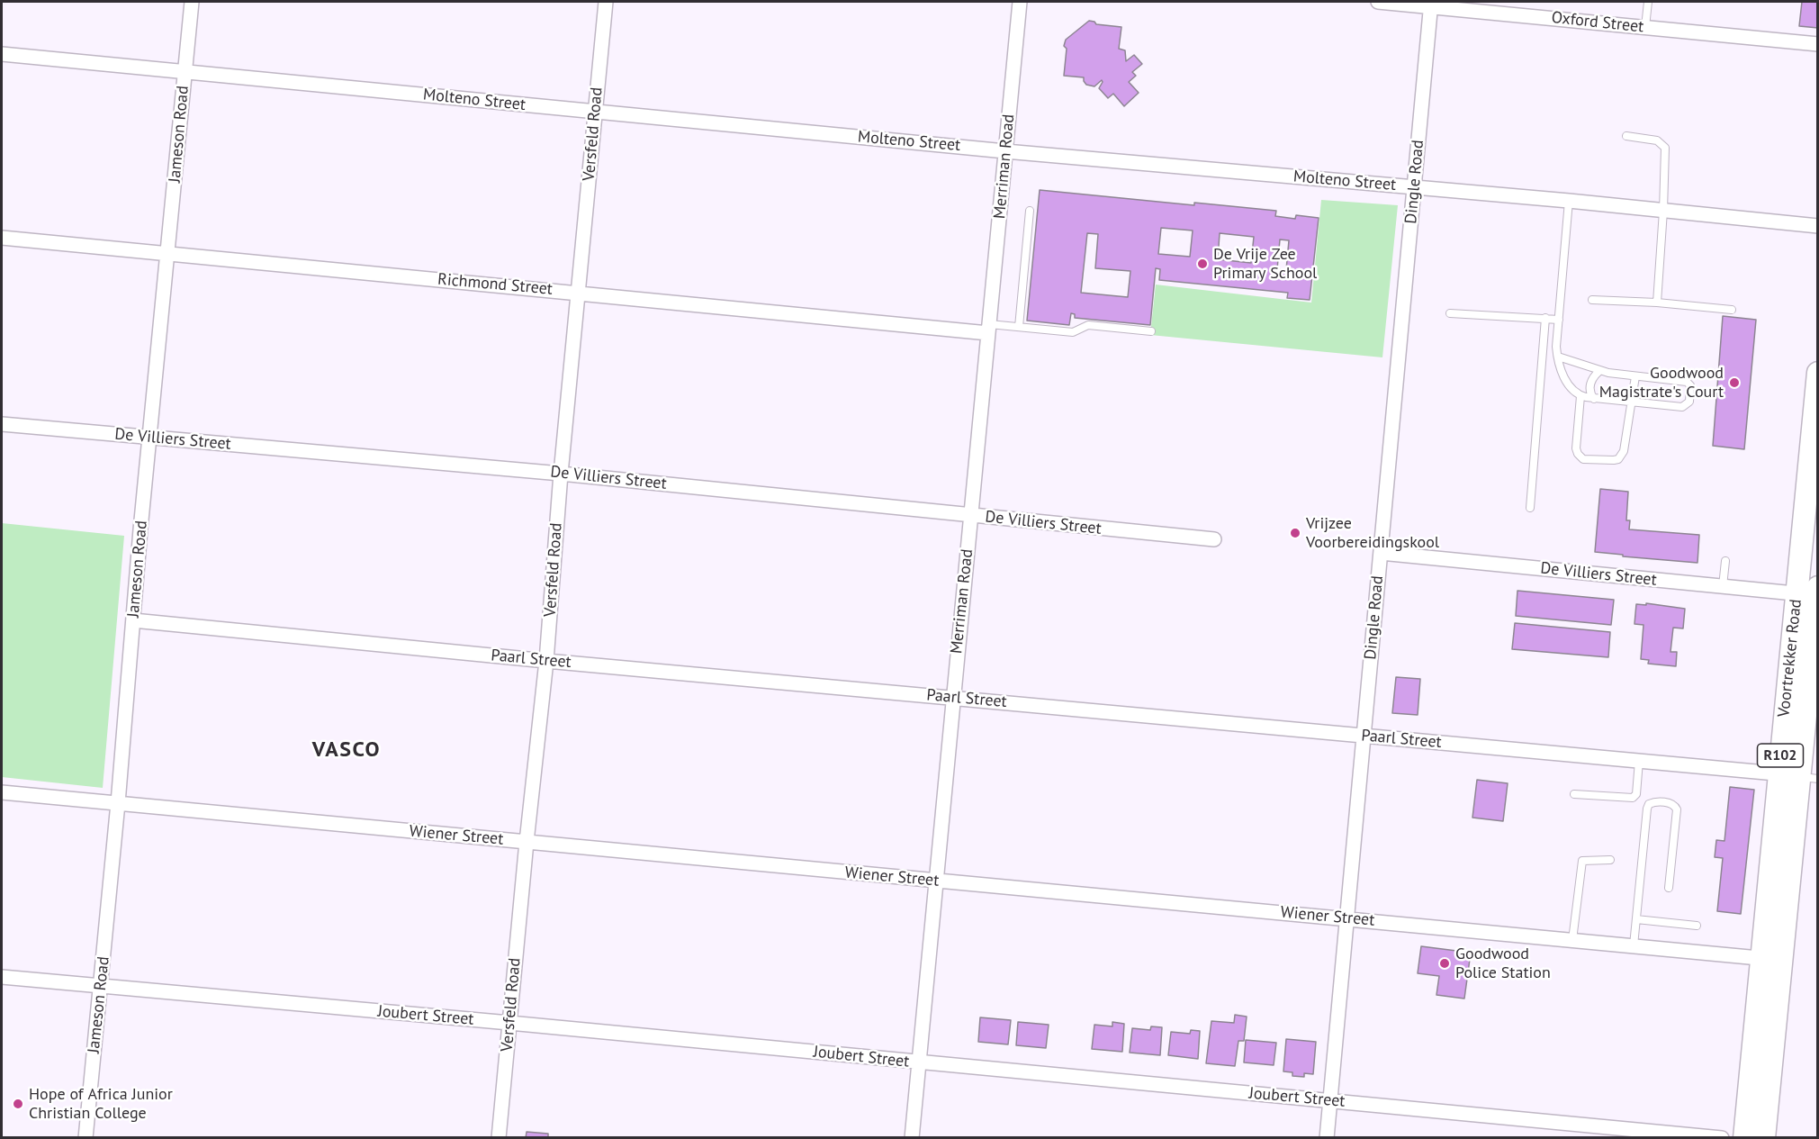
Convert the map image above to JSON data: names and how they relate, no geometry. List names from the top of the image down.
{
  "streets": {
    "main road": ["Voortrekker Road", "R102"],
    "street": [
      "Oxford Street",
      "Molteno Street",
      "Jameson Road",
      "Versfeld Road",
      "Merriman Road",
      "Dingle Road",
      "Richmond Street",
      "De Villiers Street",
      "Paarl Street",
      "Wiener Street",
      "Joubert Street"
    ]
  },
  "crossings": [
    ["Oxford Street", "Dingle Road"],
    ["Molteno Street", "Jameson Road"],
    ["Molteno Street", "Versfeld Road"],
    ["Molteno Street", "Merriman Road"],
    ["Molteno Street", "Dingle Road"],
    ["Jameson Road", "Richmond Street"],
    ["Jameson Road", "De Villiers Street"],
    ["Jameson Road", "Paarl Street"],
    ["Jameson Road", "Wiener Street"],
    ["Jameson Road", "Joubert Street"],
    ["Versfeld Road", "Richmond Street"],
    ["Versfeld Road", "De Villiers Street"],
    ["Versfeld Road", "Paarl Street"],
    ["Versfeld Road", "Wiener Street"],
    ["Versfeld Road", "Joubert Street"],
    ["Merriman Road", "Richmond Street"],
    ["Merriman Road", "De Villiers Street"],
    ["Merriman Road", "Paarl Street"],
    ["Merriman Road", "Wiener Street"],
    ["Merriman Road", "Joubert Street"],
    ["Dingle Road", "De Villiers Street"],
    ["Dingle Road", "Paarl Street"],
    ["Dingle Road", "Wiener Street"],
    ["Dingle Road", "Joubert Street"],
    ["De Villiers Street", "Voortrekker Road"],
    ["Voortrekker Road", "Paarl Street"],
    ["Voortrekker Road", "Wiener Street"]
  ],
  "districts": ["VASCO"],
  "places": [
    "De Vrije Zee Primary School",
    "Goodwood Magistrate's Court",
    "Vrijzee Voorbereidingskool",
    "Goodwood Police Station",
    "Hope of Africa Junior Christian College"
  ]
}
